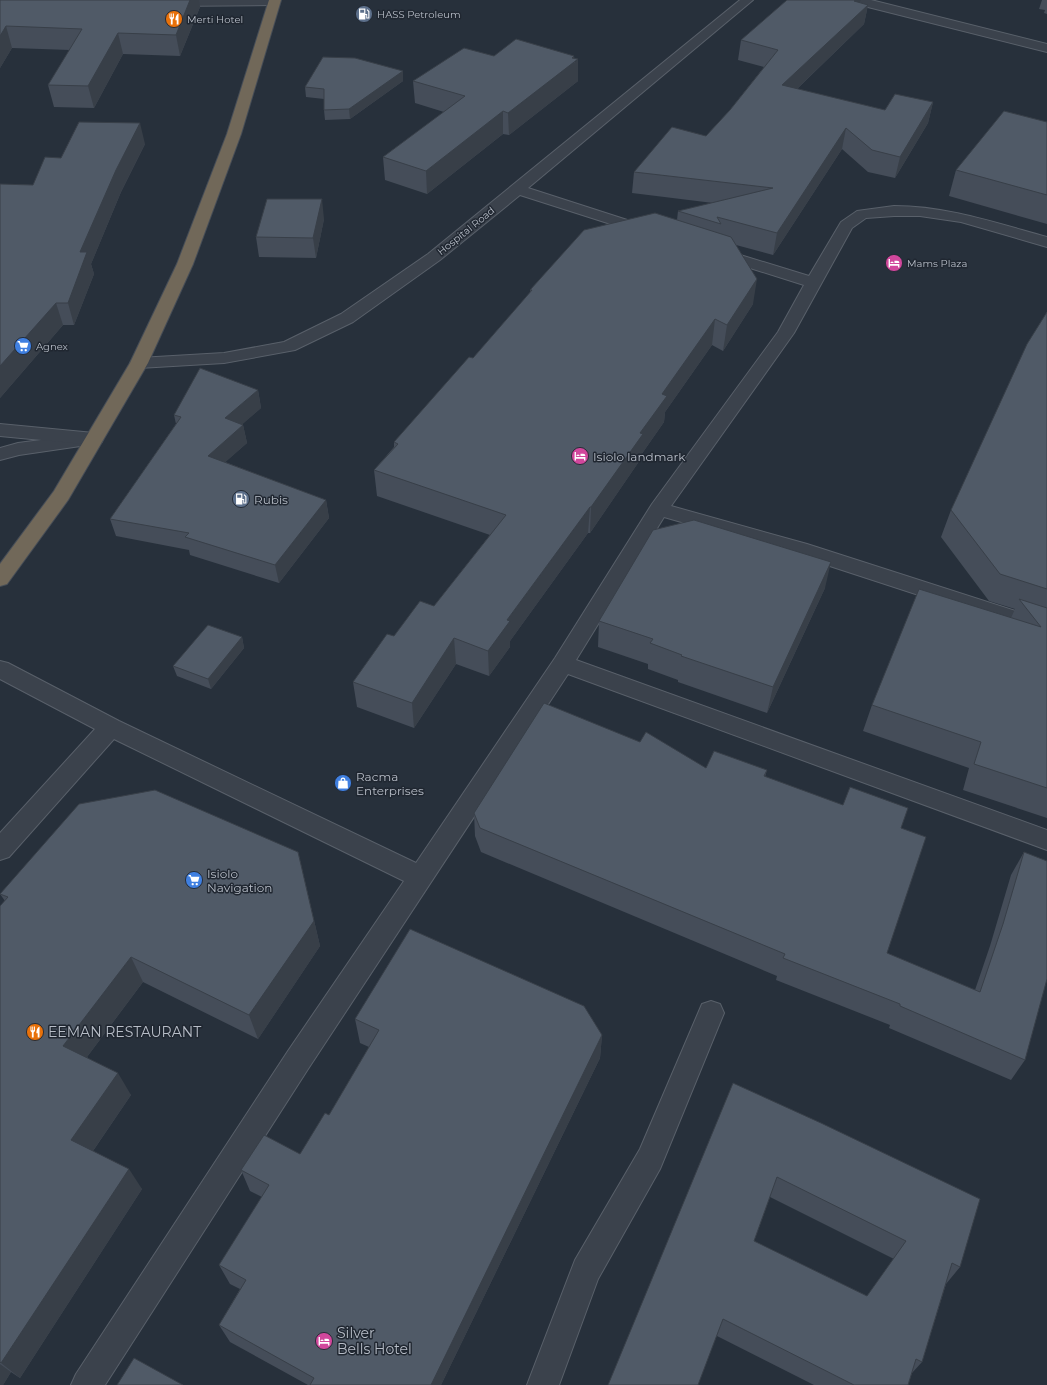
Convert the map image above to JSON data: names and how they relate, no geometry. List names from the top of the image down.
{
  "streets": {
    "street": ["Hospital Road"]
  },
  "places": {
    "fuel station": ["HASS Petroleum", "Rubis"],
    "restaurant": ["Merti Hotel", "EEMAN RESTAURANT"],
    "hotel": ["Mams Plaza", "Isiolo landmark", "Silver Bells Hotel"],
    "supermarket": ["Agnex", "Isiolo Navigation"],
    "shop": ["Racma Enterprises"]
  }
}
